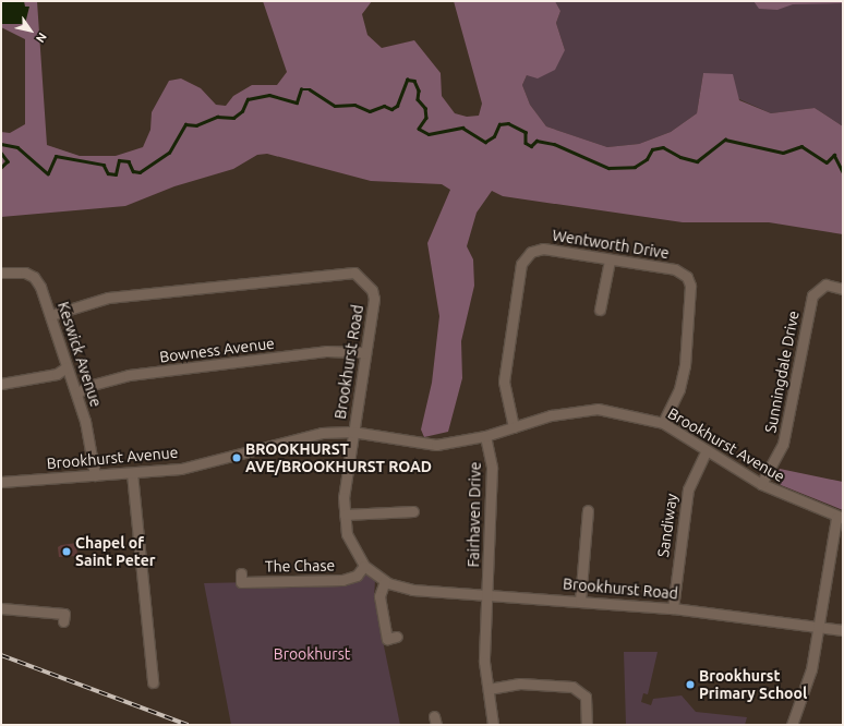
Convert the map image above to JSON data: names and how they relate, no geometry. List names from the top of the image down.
{
  "streets": {
    "street": [
      "Wentworth Drive",
      "Bowness Avenue",
      "Keswick Avenue",
      "Brookhurst Road",
      "Sunningdale Drive",
      "Brookhurst Avenue",
      "Fairhaven Drive",
      "Sandiway",
      "The Chase"
    ]
  },
  "crossings": [
    ["Wentworth Drive", "Brookhurst Avenue"],
    ["Bowness Avenue", "Keswick Avenue"],
    ["Bowness Avenue", "Brookhurst Road"],
    ["Keswick Avenue", "Brookhurst Road"],
    ["Keswick Avenue", "Brookhurst Avenue"],
    ["Brookhurst Road", "Brookhurst Avenue"],
    ["Brookhurst Road", "Fairhaven Drive"],
    ["Brookhurst Road", "Sandiway"],
    ["Brookhurst Road", "The Chase"],
    ["Sunningdale Drive", "Brookhurst Avenue"],
    ["Brookhurst Avenue", "Fairhaven Drive"],
    ["Brookhurst Avenue", "Sandiway"]
  ],
  "parks": ["Brookhurst"],
  "places": ["BROOKHURST AVE/BROOKHURST ROAD", "Chapel of Saint Peter", "Brookhurst Primary School"],
  "north": "bottom right"
}
